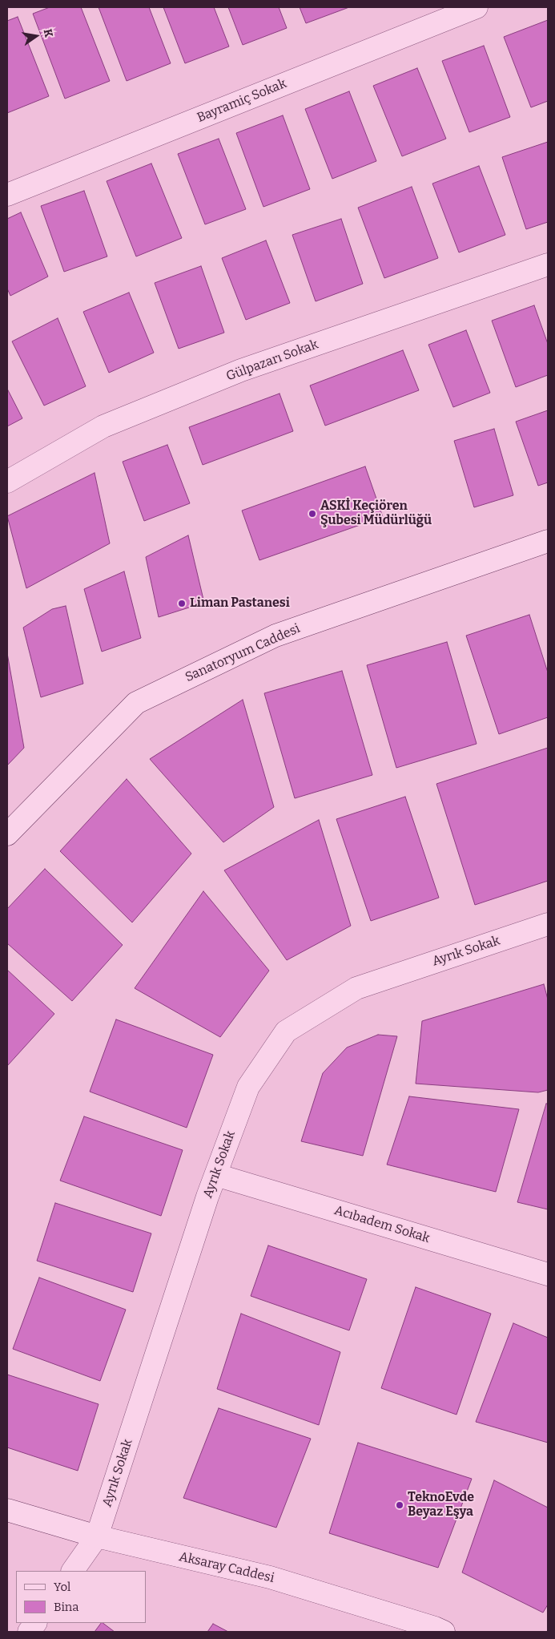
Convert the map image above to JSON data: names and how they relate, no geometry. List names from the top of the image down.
{
  "streets": {
    "street": [
      "Bayramiç Sokak",
      "Gülpazarı Sokak",
      "Sanatoryum Caddesi",
      "Ayrık Sokak",
      "Acıbadem Sokak",
      "Aksaray Caddesi"
    ]
  },
  "crossings": [
    ["Ayrık Sokak", "Acıbadem Sokak"],
    ["Ayrık Sokak", "Aksaray Caddesi"]
  ],
  "places": ["ASKİ Keçiören Şubesi Müdürlüğü", "Liman Pastanesi", "TeknoEvde Beyaz Eşya"],
  "legend": ["Yol", "Bina"],
  "north": "right"
}
